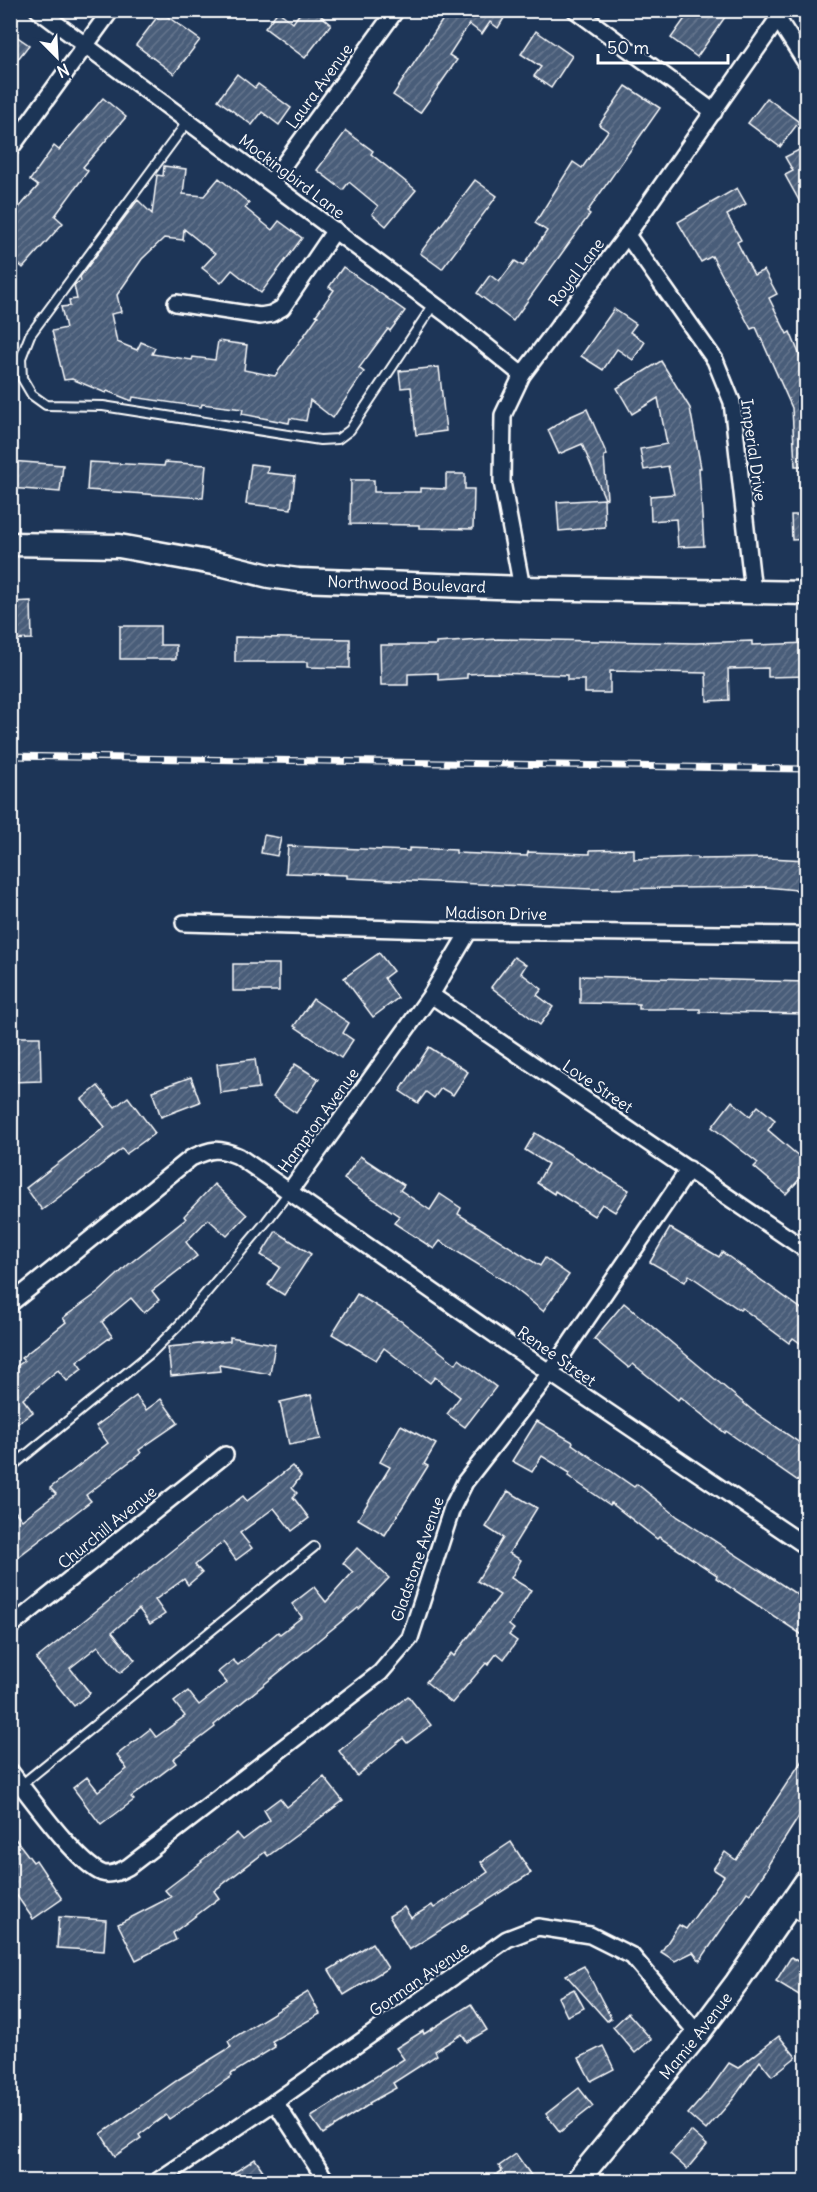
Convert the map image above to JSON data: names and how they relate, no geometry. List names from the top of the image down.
{
  "streets": {
    "street": [
      "Laura Avenue",
      "Mockingbird Lane",
      "Royal Lane",
      "Imperial Drive",
      "Northwood Boulevard",
      "Madison Drive",
      "Love Street",
      "Hampton Avenue",
      "Renee Street",
      "Churchill Avenue",
      "Gladstone Avenue",
      "Gorman Avenue",
      "Mamie Avenue"
    ]
  },
  "crossings": [
    ["Laura Avenue", "Mockingbird Lane"],
    ["Mockingbird Lane", "Royal Lane"],
    ["Royal Lane", "Imperial Drive"],
    ["Royal Lane", "Northwood Boulevard"],
    ["Imperial Drive", "Northwood Boulevard"],
    ["Love Street", "Hampton Avenue"],
    ["Love Street", "Gladstone Avenue"],
    ["Hampton Avenue", "Renee Street"],
    ["Renee Street", "Gladstone Avenue"],
    ["Gorman Avenue", "Mamie Avenue"]
  ],
  "scale_bar": "50 m",
  "north": "bottom right"
}
